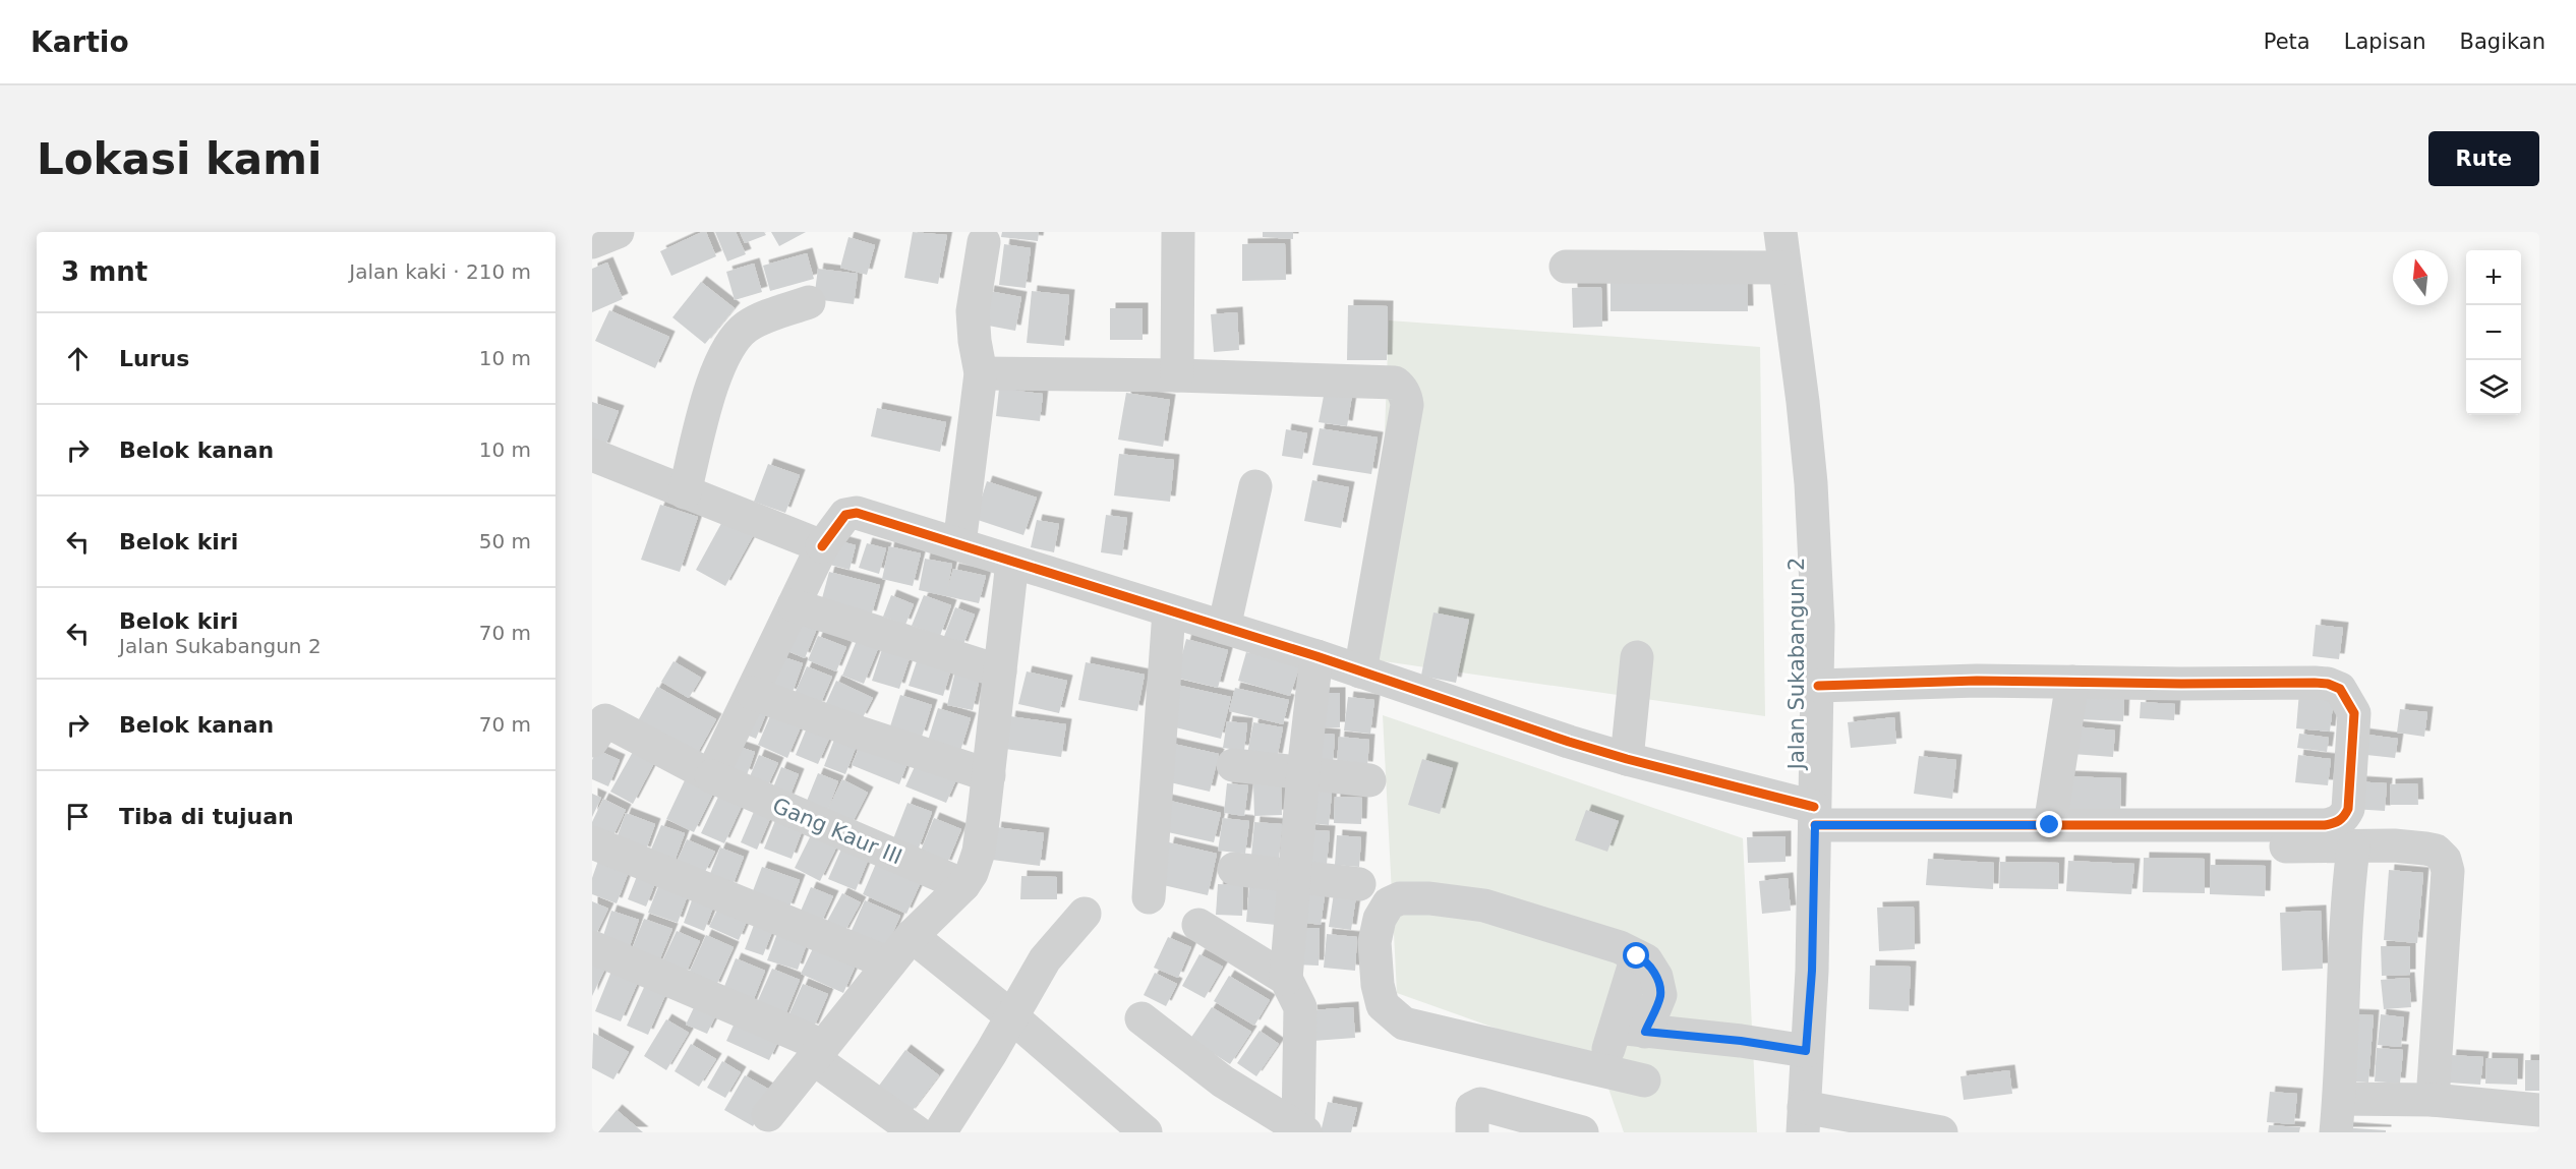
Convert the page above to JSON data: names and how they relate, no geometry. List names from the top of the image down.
{
  "streets": {
    "street": ["Jalan Sukabangun 2", "Gang Kaur III"]
  },
  "north": "top",
  "page": {
    "header": "Kartio",
    "nav": ["Peta", "Lapisan", "Bagikan"],
    "buttons": "Rute",
    "title": "Lokasi kami",
    "heading": ["3 mnt", "Jalan kaki · 210 m"],
    "map_buttons": ["+", "−"],
    "list": [
      ["Lurus", "10 m"],
      ["Belok kanan", "10 m"],
      ["Belok kiri", "50 m"],
      ["Belok kiri", "Jalan Sukabangun 2", "70 m"],
      ["Belok kanan", "70 m"],
      "Tiba di tujuan"
    ]
  }
}
